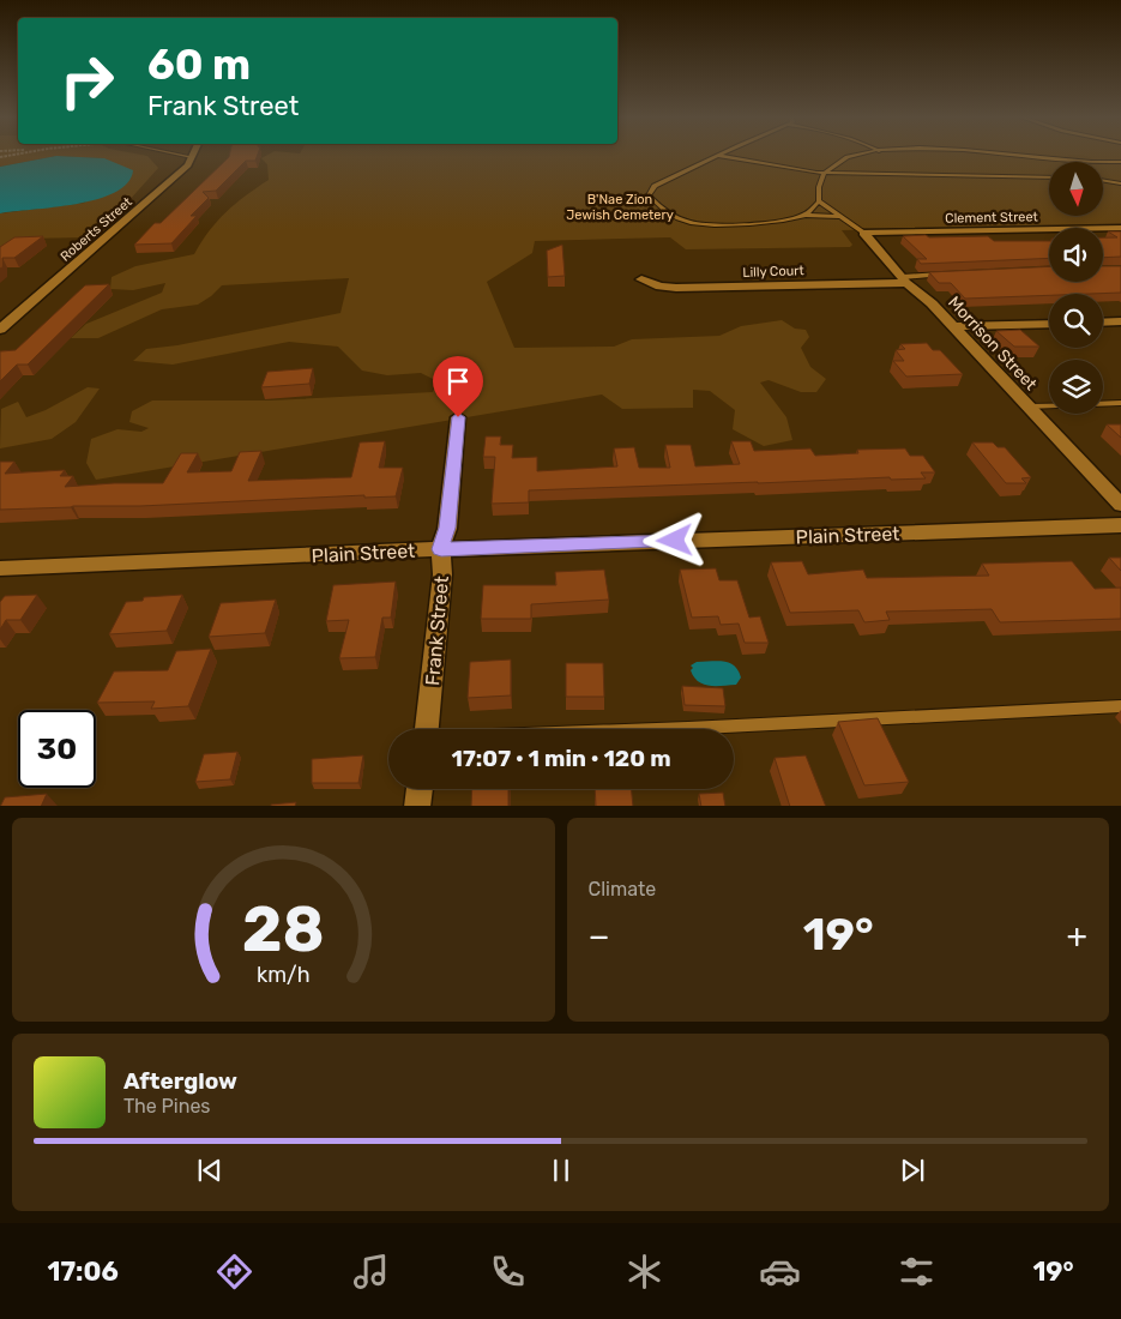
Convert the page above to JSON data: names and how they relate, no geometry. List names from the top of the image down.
{
  "streets": {
    "street": [
      "Clement Street",
      "Roberts Street",
      "Lilly Court",
      "Morrison Street",
      "Plain Street",
      "Frank Street"
    ]
  },
  "crossings": [
    ["Clement Street", "Morrison Street"],
    ["Lilly Court", "Morrison Street"],
    ["Plain Street", "Frank Street"]
  ],
  "parks": ["B'Nae Zion Jewish Cemetery"],
  "north": "bottom",
  "page": {
    "turn": ["60 m", "Frank Street"],
    "limit": "30",
    "trip": "17:07 · 1 min · 120 m",
    "tile": "Climate",
    "heat": ["−", "19°", "+"],
    "song": ["Afterglow", "The Pines"],
    "tabs": ["17:06", "19°"],
    "gauge": ["28", "km/h"]
  }
}
